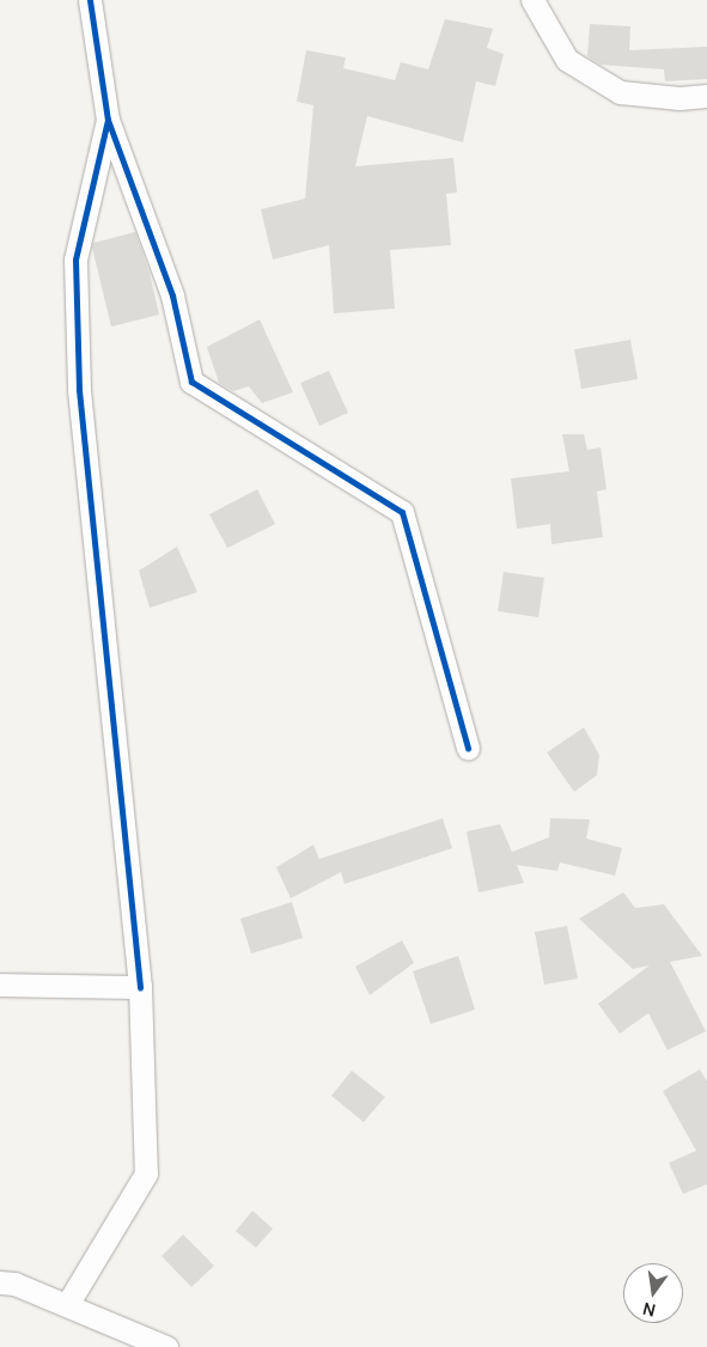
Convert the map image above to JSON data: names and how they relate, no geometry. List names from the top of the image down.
{
  "north": "bottom"
}
